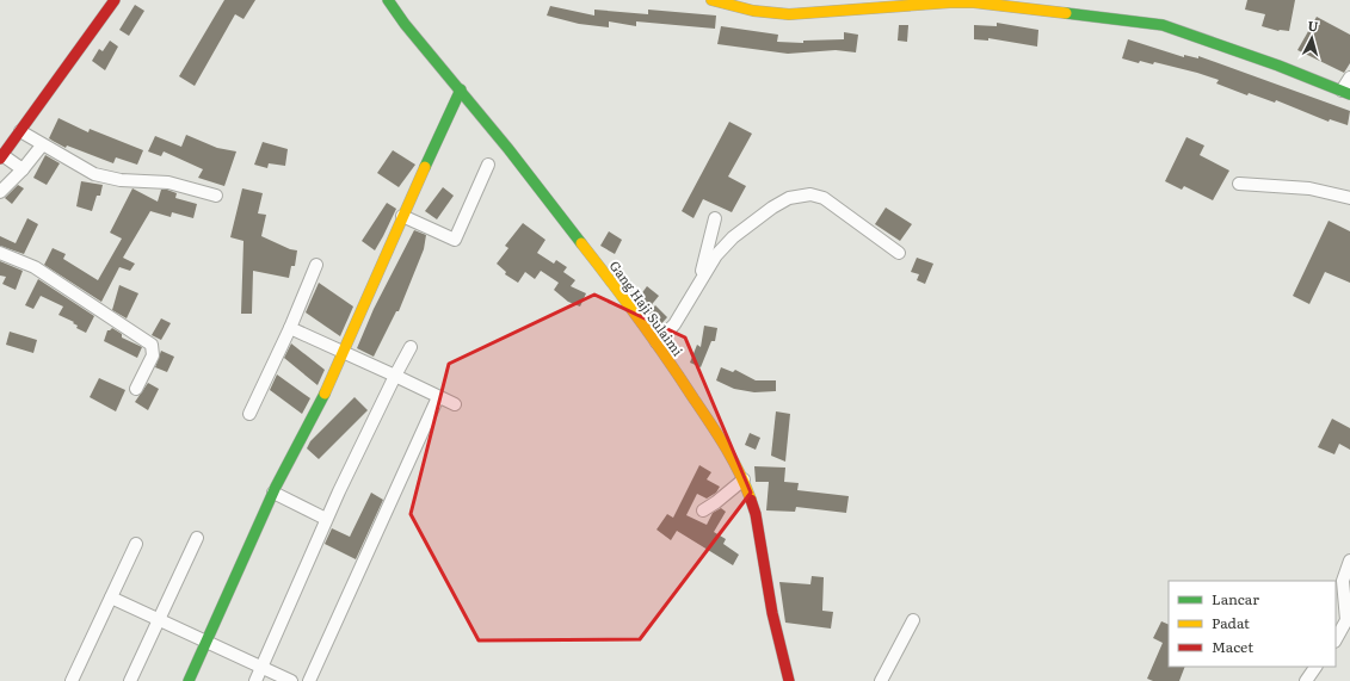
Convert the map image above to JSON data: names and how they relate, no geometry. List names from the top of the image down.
{
  "streets": {
    "street": ["Gang Haji Sulaimi"]
  },
  "legend": ["Lancar", "Padat", "Macet"],
  "north": "top"
}
